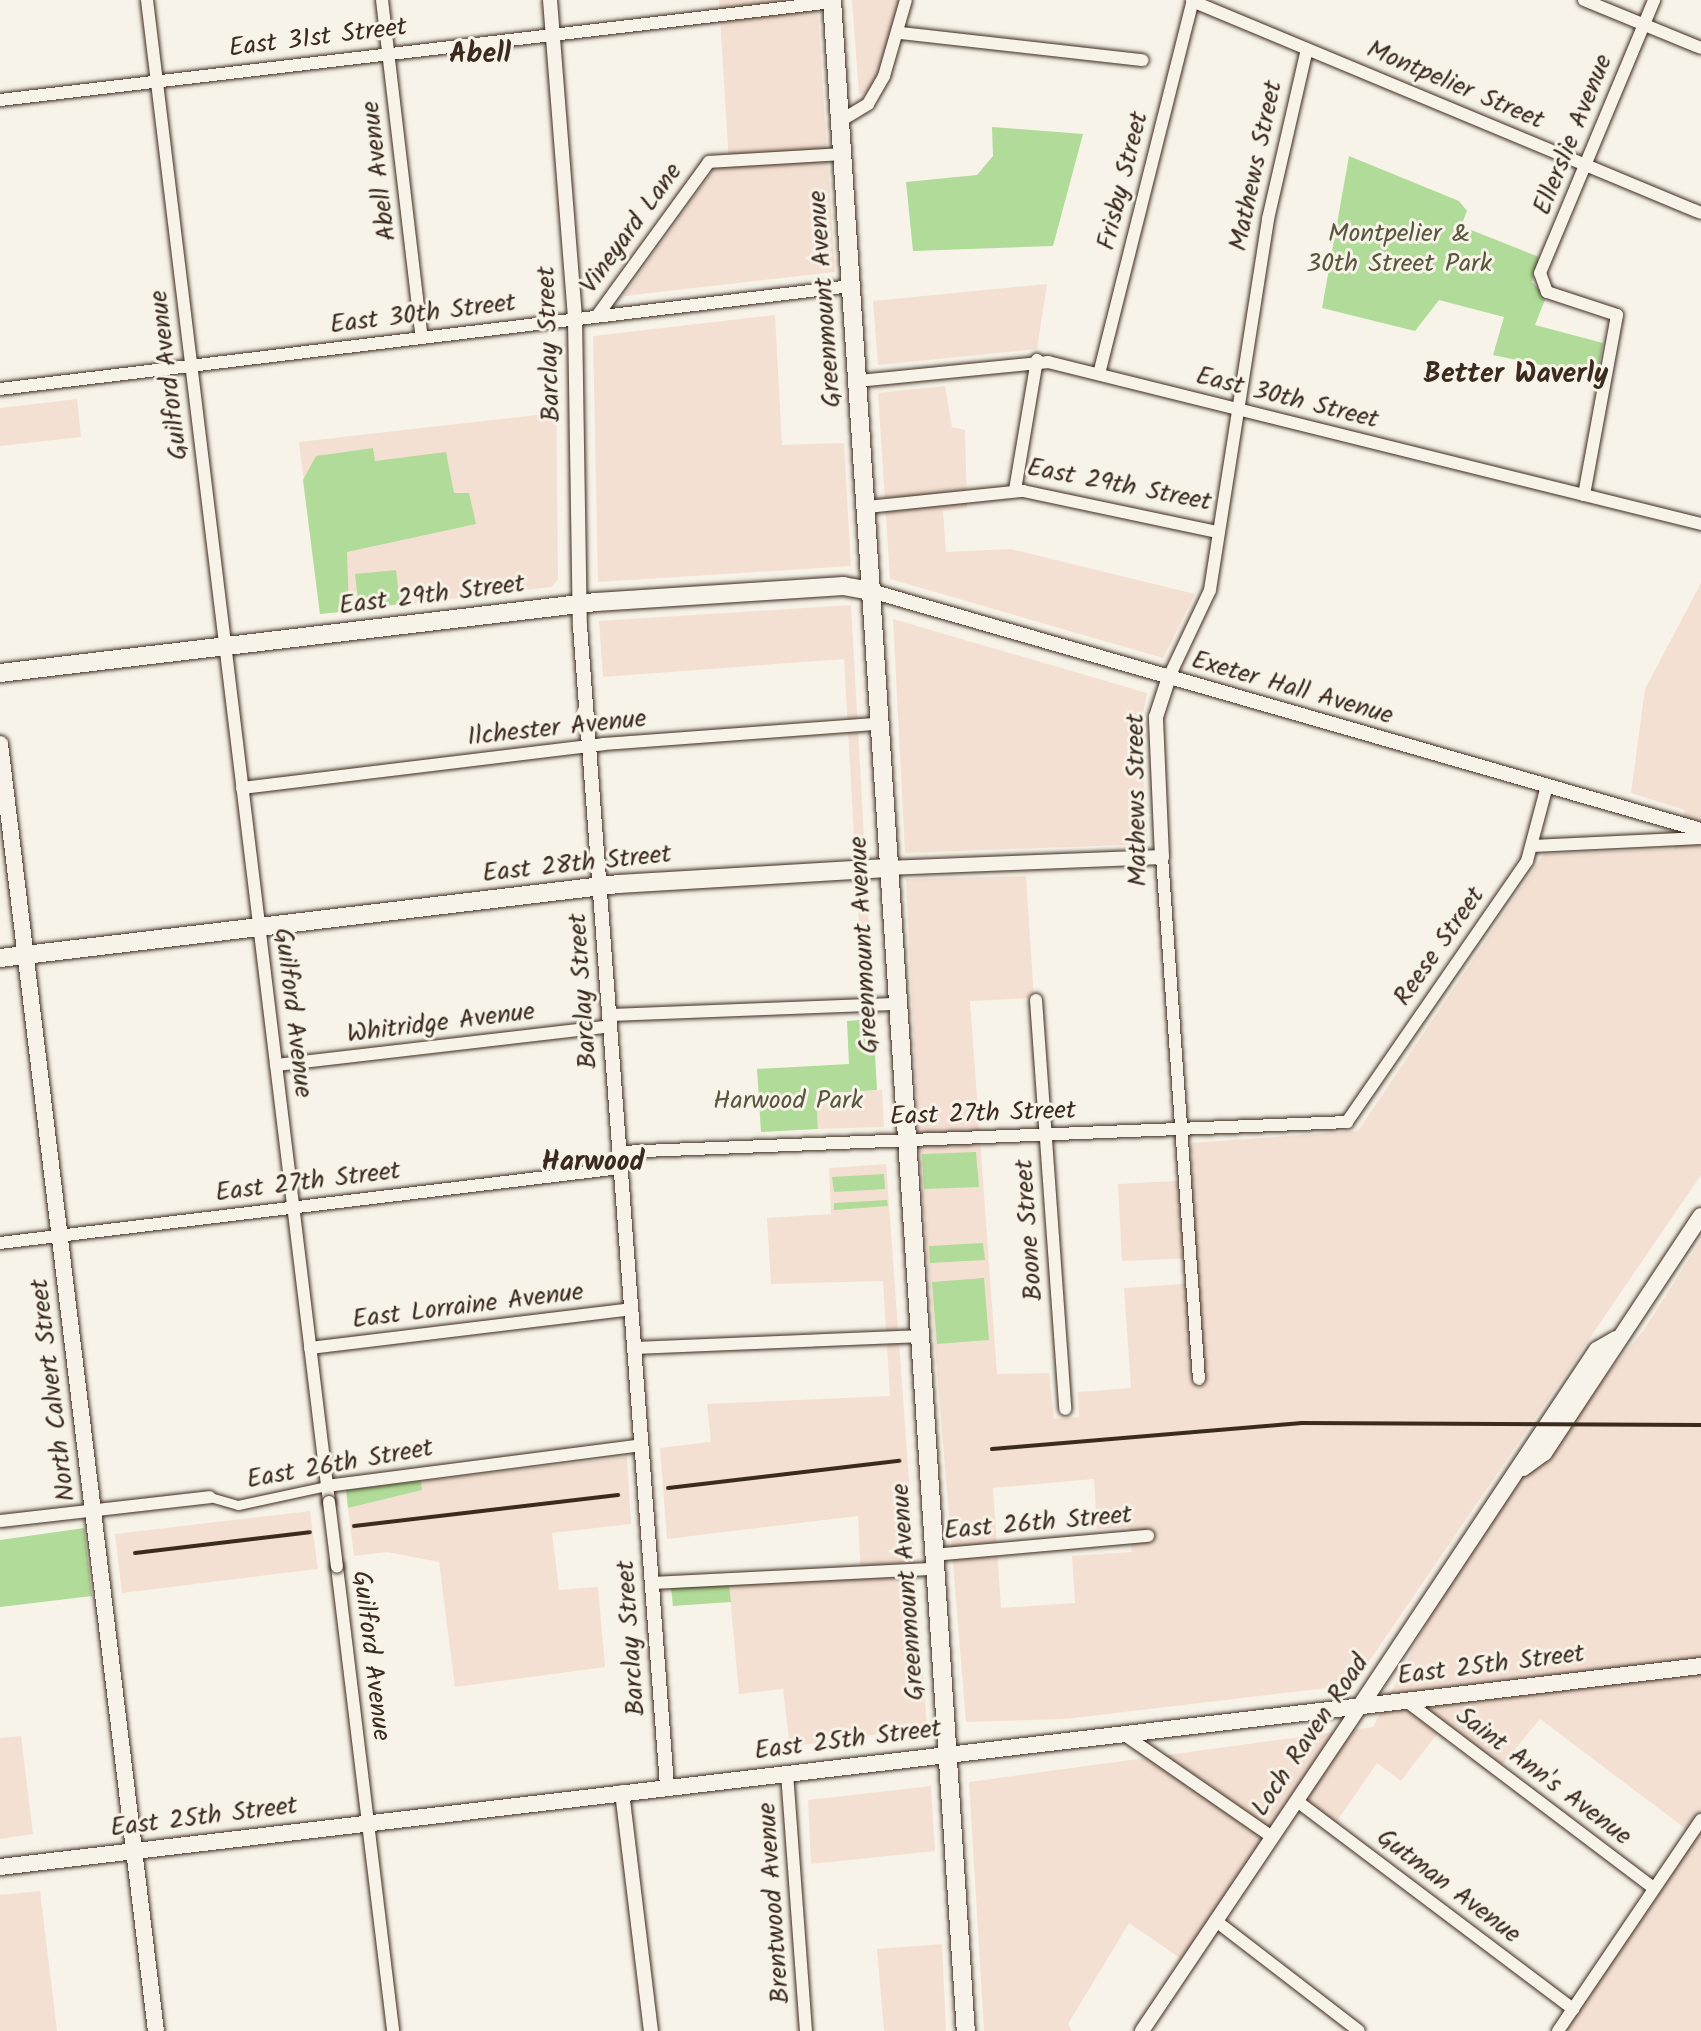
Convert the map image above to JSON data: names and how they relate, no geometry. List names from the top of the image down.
{
  "streets": {
    "main road": [
      "Greenmount Avenue",
      "East 29th Street",
      "East 28th Street",
      "North Calvert Street",
      "East 25th Street",
      "Loch Raven Road"
    ],
    "street": [
      "East 31st Street",
      "Montpelier Street",
      "Ellerslie Avenue",
      "Mathews Street",
      "Abell Avenue",
      "Frisby Street",
      "Vineyard Lane",
      "East 30th Street",
      "Barclay Street",
      "Guilford Avenue",
      "Exeter Hall Avenue",
      "Ilchester Avenue",
      "Reese Street",
      "Whitridge Avenue",
      "East 27th Street",
      "Boone Street",
      "East Lorraine Avenue",
      "East 26th Street",
      "Saint Ann's Avenue",
      "Gutman Avenue",
      "Brentwood Avenue"
    ]
  },
  "crossings": [
    ["East 31st Street", "Abell Avenue"],
    ["East 31st Street", "Greenmount Avenue"],
    ["East 31st Street", "Barclay Street"],
    ["East 31st Street", "Guilford Avenue"],
    ["Montpelier Street", "Ellerslie Avenue"],
    ["Montpelier Street", "Mathews Street"],
    ["Montpelier Street", "Frisby Street"],
    ["Ellerslie Avenue", "East 30th Street"],
    ["Mathews Street", "East 30th Street"],
    ["Mathews Street", "East 29th Street"],
    ["Mathews Street", "Exeter Hall Avenue"],
    ["Mathews Street", "East 28th Street"],
    ["Mathews Street", "East 27th Street"],
    ["Abell Avenue", "East 30th Street"],
    ["Frisby Street", "East 30th Street"],
    ["Vineyard Lane", "Greenmount Avenue"],
    ["Vineyard Lane", "East 30th Street"],
    ["Greenmount Avenue", "East 30th Street"],
    ["Greenmount Avenue", "East 29th Street"],
    ["Greenmount Avenue", "Exeter Hall Avenue"],
    ["Greenmount Avenue", "Ilchester Avenue"],
    ["Greenmount Avenue", "East 28th Street"],
    ["Greenmount Avenue", "Whitridge Avenue"],
    ["Greenmount Avenue", "East 27th Street"],
    ["Greenmount Avenue", "East 26th Street"],
    ["Greenmount Avenue", "East 25th Street"],
    ["East 30th Street", "Barclay Street"],
    ["East 30th Street", "Guilford Avenue"],
    ["Barclay Street", "East 29th Street"],
    ["Barclay Street", "Ilchester Avenue"],
    ["Barclay Street", "East 28th Street"],
    ["Barclay Street", "Whitridge Avenue"],
    ["Barclay Street", "East 27th Street"],
    ["Barclay Street", "East Lorraine Avenue"],
    ["Barclay Street", "East 26th Street"],
    ["Barclay Street", "East 25th Street"],
    ["Guilford Avenue", "East 29th Street"],
    ["Guilford Avenue", "Ilchester Avenue"],
    ["Guilford Avenue", "East 28th Street"],
    ["Guilford Avenue", "Whitridge Avenue"],
    ["Guilford Avenue", "East 27th Street"],
    ["Guilford Avenue", "East Lorraine Avenue"],
    ["Guilford Avenue", "East 26th Street"],
    ["Guilford Avenue", "East 25th Street"],
    ["East 29th Street", "Exeter Hall Avenue"],
    ["Exeter Hall Avenue", "Reese Street"],
    ["East 28th Street", "North Calvert Street"],
    ["Reese Street", "East 27th Street"],
    ["East 27th Street", "Boone Street"],
    ["East 27th Street", "North Calvert Street"],
    ["North Calvert Street", "East 26th Street"],
    ["North Calvert Street", "East 25th Street"],
    ["East 25th Street", "Loch Raven Road"],
    ["East 25th Street", "Saint Ann's Avenue"],
    ["East 25th Street", "Brentwood Avenue"],
    ["Loch Raven Road", "Gutman Avenue"]
  ],
  "districts": ["Abell", "Better Waverly", "Harwood"],
  "parks": ["Montpelier & 30th Street Park", "Harwood Park"]
}
